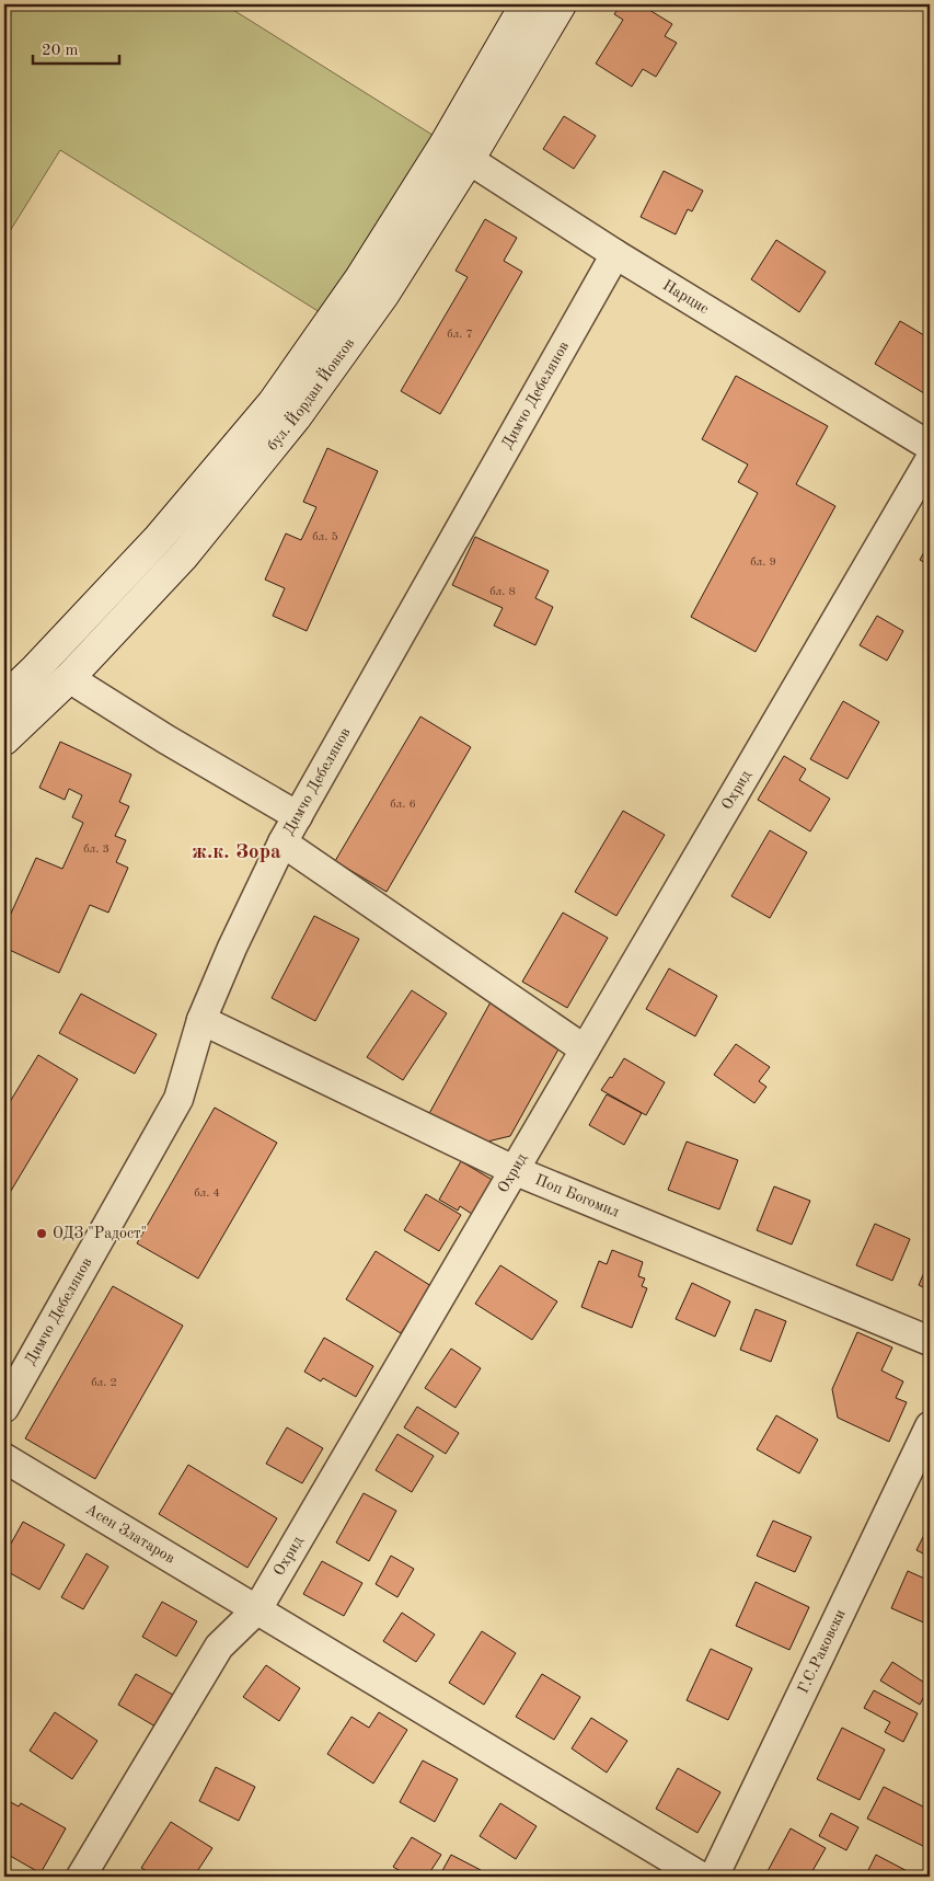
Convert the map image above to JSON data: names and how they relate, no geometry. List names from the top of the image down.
{
  "streets": {
    "street": [
      "Нарцис",
      "бул. Йордан Йовков",
      "Димчо Дебелянов",
      "Охрид",
      "Поп Богомил",
      "Асен Златаров",
      "Г.С.Раковски"
    ]
  },
  "crossings": [
    ["Нарцис", "бул. Йордан Йовков"],
    ["Нарцис", "Димчо Дебелянов"],
    ["Димчо Дебелянов", "Поп Богомил"],
    ["Охрид", "Поп Богомил"],
    ["Охрид", "Асен Златаров"]
  ],
  "districts": ["ж.к. Зора"],
  "places": ["ОДЗ \"Радост\""],
  "house_numbers": [
    "бл. 7",
    "бл. 5",
    "бл. 9",
    "бл. 8",
    "бл. 6",
    "бл. 3",
    "бл. 4",
    "бл. 2"
  ],
  "scale_bar": "20 m"
}
